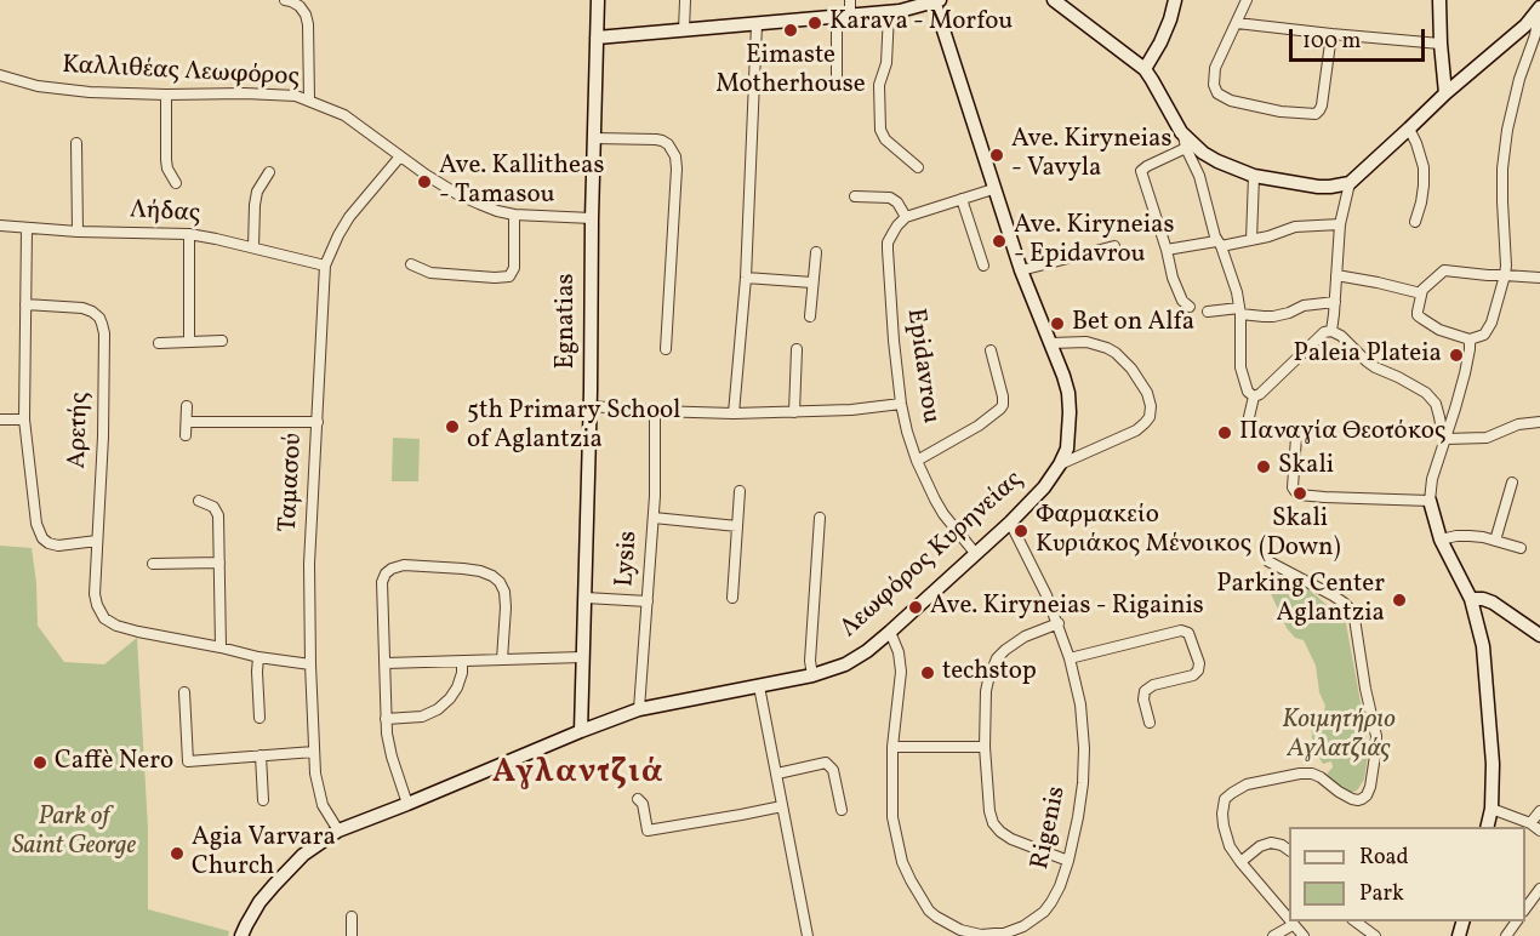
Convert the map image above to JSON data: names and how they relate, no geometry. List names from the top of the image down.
{
  "streets": {
    "street": [
      "Καλλιθέας Λεωφόρος",
      "Λήδας",
      "Egnatias",
      "Epidavrou",
      "Αρετής",
      "Ταμασού",
      "Λεωφόρος Κυρηνείας",
      "Lysis",
      "Rigenis"
    ]
  },
  "crossings": [
    ["Καλλιθέας Λεωφόρος", "Egnatias"],
    ["Καλλιθέας Λεωφόρος", "Ταμασού"],
    ["Λήδας", "Ταμασού"],
    ["Egnatias", "Λεωφόρος Κυρηνείας"],
    ["Epidavrou", "Λεωφόρος Κυρηνείας"],
    ["Ταμασού", "Λεωφόρος Κυρηνείας"],
    ["Λεωφόρος Κυρηνείας", "Lysis"],
    ["Λεωφόρος Κυρηνείας", "Rigenis"]
  ],
  "districts": ["Αγλαντζιά"],
  "parks": ["Κοιμητήριο Αγλατζιάς", "Park of Saint George"],
  "places": [
    "Karava - Morfou",
    "Eimaste Motherhouse",
    "Ave. Kiryneias - Vavyla",
    "Ave. Kallitheas - Tamasou",
    "Ave. Kiryneias - Epidavrou",
    "Bet on Alfa",
    "Paleia Plateia",
    "5th Primary School of Aglantzia",
    "Παναγία Θεοτόκος",
    "Skali",
    "Skali (Down)",
    "Φαρμακείο Κυριάκος Μένοικος",
    "Parking Center Aglantzia",
    "Ave. Kiryneias - Rigainis",
    "techstop",
    "Caffè Nero",
    "Agia Varvara Church"
  ],
  "legend": ["Road", "Park"],
  "scale_bar": "100 m"
}
